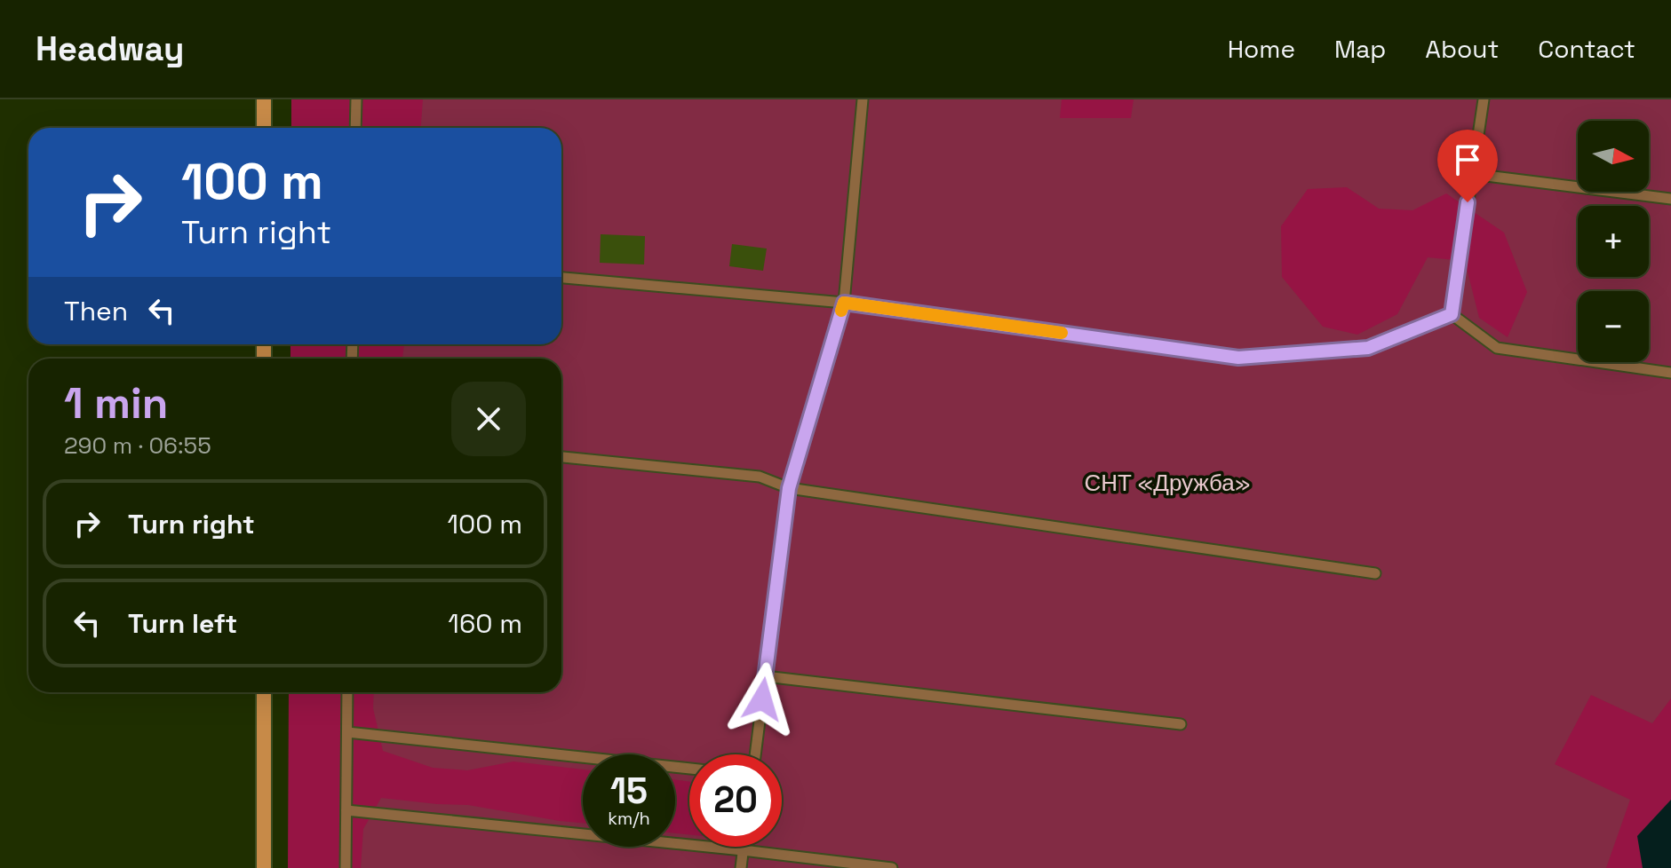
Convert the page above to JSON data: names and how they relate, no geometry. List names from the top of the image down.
{
  "parks": ["СНТ «Дружба»"],
  "north": "right",
  "page": {
    "header": "Headway",
    "nav": [
      "Home",
      "Map",
      "About",
      "Contact"
    ],
    "map_buttons": ["+", "−"],
    "turn": ["100 m", "Turn right"],
    "then": "Then",
    "heading": ["1 min", "290 m · 06:55"],
    "list": [
      {
        "name": "Turn right",
        "value": "100 m"
      },
      {
        "name": "Turn left",
        "value": "160 m"
      }
    ],
    "speed": "15 km/h",
    "limit": "20"
  }
}
